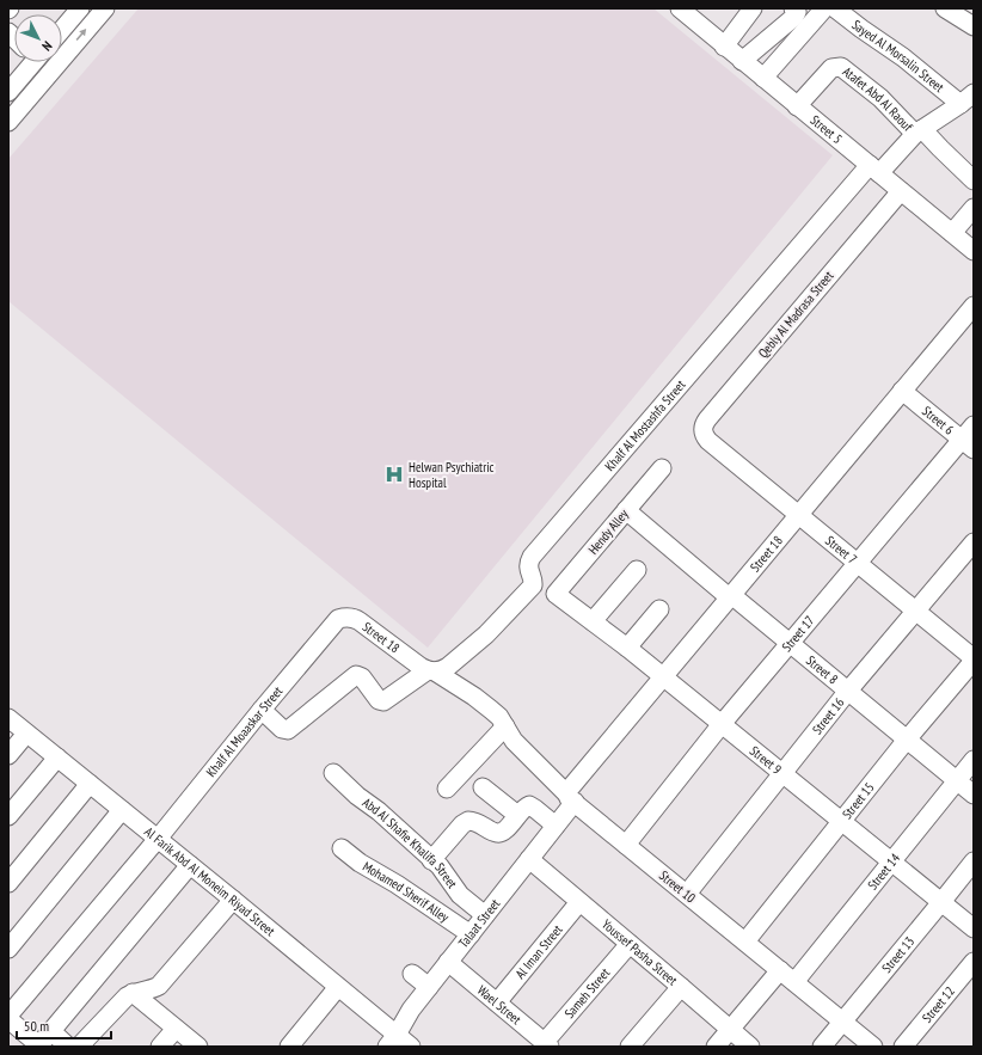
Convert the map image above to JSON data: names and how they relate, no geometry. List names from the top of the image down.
{
  "streets": {
    "street": [
      "Sayed Al Morsalin Street",
      "Atafet Abd Al Raouf",
      "Street 5",
      "Qebly Al Madrasa Street",
      "Street 6",
      "Khalf Al Mostashfa Street",
      "Hendy Alley",
      "Street 7",
      "Street 18",
      "Street 17",
      "Street 8",
      "Street 16",
      "Khalf Al Moaaskar Street",
      "Street 9",
      "Street 15",
      "Abd Al Shafie Khalifa Street",
      "Street 14",
      "Al Farik Abd Al Moneim Riyad Street",
      "Street 10",
      "Mohamed Sherif Alley",
      "Talaat Street",
      "Al Iman Street",
      "Youssef Pasha Street",
      "Street 13",
      "Sameh Street",
      "Street 12",
      "Wael Street"
    ]
  },
  "crossings": [
    ["Sayed Al Morsalin Street", "Khalf Al Mostashfa Street"],
    ["Atafet Abd Al Raouf", "Street 5"],
    ["Atafet Abd Al Raouf", "Khalf Al Mostashfa Street"],
    ["Street 5", "Qebly Al Madrasa Street"],
    ["Street 5", "Khalf Al Mostashfa Street"],
    ["Qebly Al Madrasa Street", "Street 7"],
    ["Street 6", "Street 18"],
    ["Street 6", "Street 17"],
    ["Khalf Al Mostashfa Street", "Street 18"],
    ["Khalf Al Mostashfa Street", "Khalf Al Moaaskar Street"],
    ["Hendy Alley", "Street 8"],
    ["Hendy Alley", "Street 9"],
    ["Street 7", "Street 18"],
    ["Street 7", "Street 17"],
    ["Street 7", "Street 16"],
    ["Street 7", "Street 15"],
    ["Street 18", "Street 8"],
    ["Street 18", "Khalf Al Moaaskar Street"],
    ["Street 18", "Street 9"],
    ["Street 18", "Street 10"],
    ["Street 18", "Talaat Street"],
    ["Street 17", "Street 8"],
    ["Street 17", "Street 9"],
    ["Street 17", "Street 10"],
    ["Street 8", "Street 16"],
    ["Street 8", "Street 15"],
    ["Street 8", "Street 14"],
    ["Street 16", "Street 9"],
    ["Street 16", "Street 10"],
    ["Khalf Al Moaaskar Street", "Al Farik Abd Al Moneim Riyad Street"],
    ["Street 9", "Street 15"],
    ["Street 9", "Street 14"],
    ["Street 9", "Street 13"],
    ["Street 15", "Street 10"],
    ["Abd Al Shafie Khalifa Street", "Talaat Street"],
    ["Street 14", "Street 10"],
    ["Al Farik Abd Al Moneim Riyad Street", "Talaat Street"],
    ["Street 10", "Talaat Street"],
    ["Street 10", "Street 13"],
    ["Mohamed Sherif Alley", "Talaat Street"],
    ["Talaat Street", "Youssef Pasha Street"],
    ["Talaat Street", "Wael Street"],
    ["Al Iman Street", "Youssef Pasha Street"],
    ["Al Iman Street", "Wael Street"],
    ["Youssef Pasha Street", "Sameh Street"],
    ["Sameh Street", "Wael Street"]
  ],
  "places": {
    "hospital": ["Helwan Psychiatric Hospital"]
  },
  "scale_bar": "50 m",
  "north": "bottom right"
}
